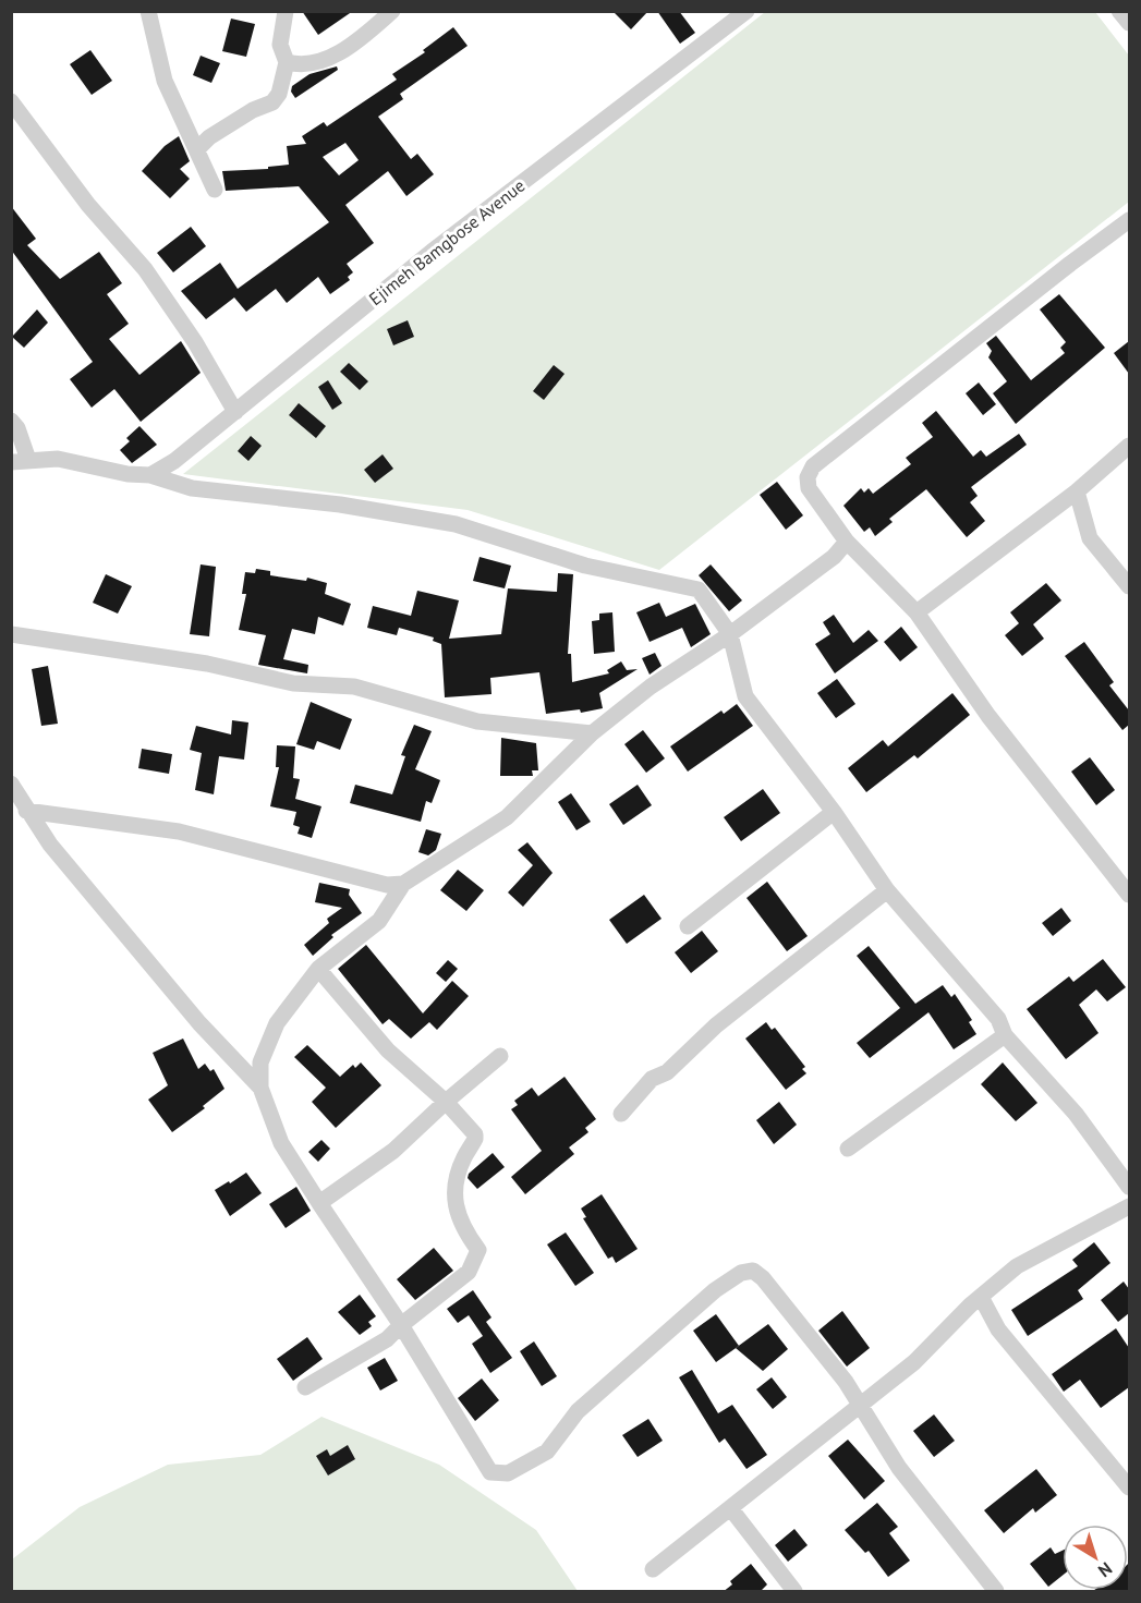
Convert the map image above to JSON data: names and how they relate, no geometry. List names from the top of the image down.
{
  "streets": {
    "street": ["Ejimeh Bamgbose Avenue"]
  },
  "north": "bottom right"
}
